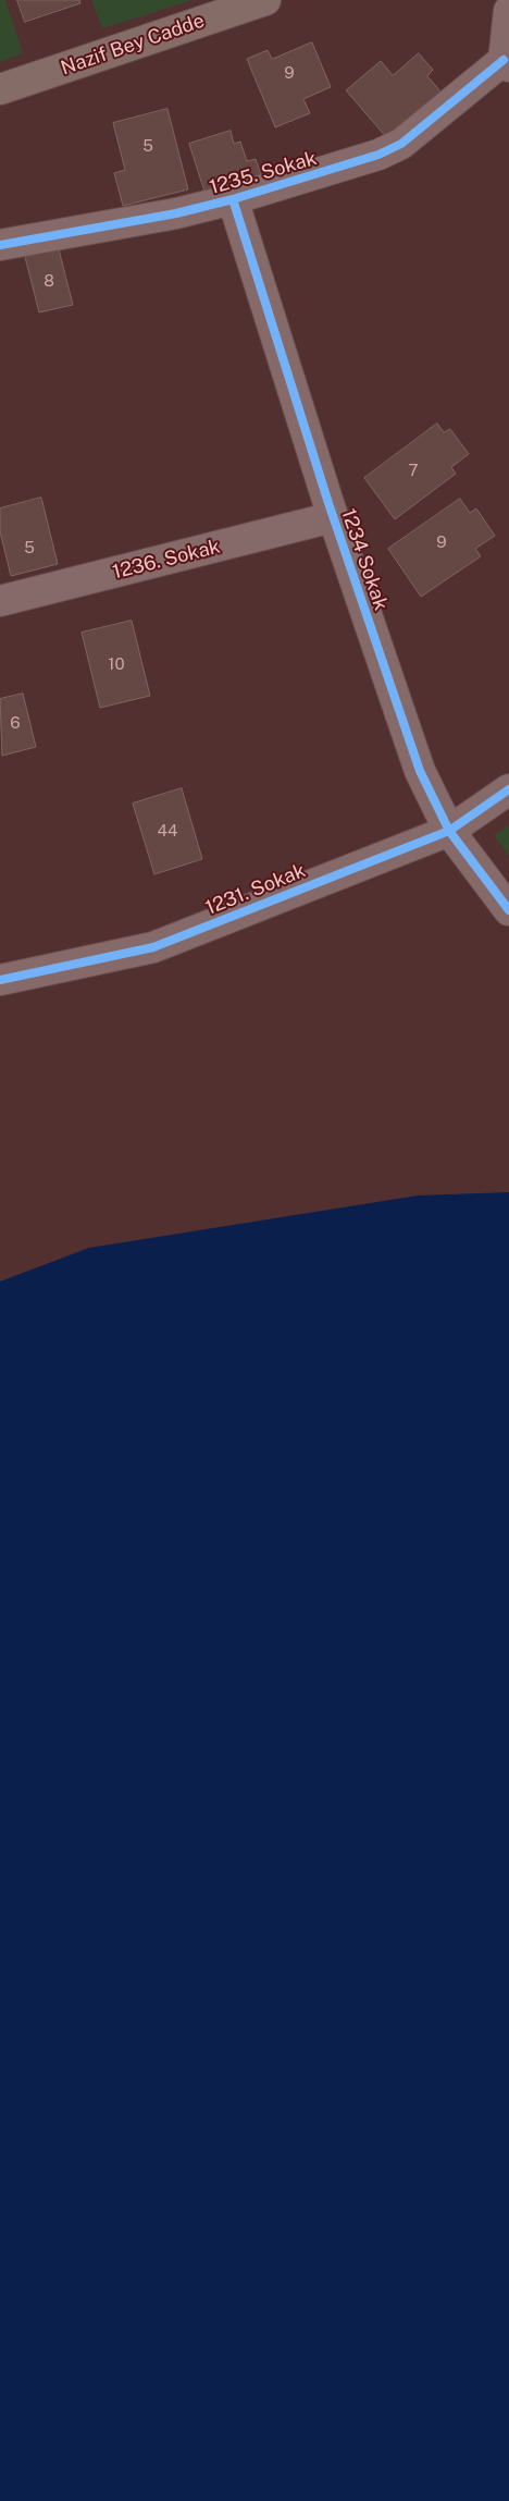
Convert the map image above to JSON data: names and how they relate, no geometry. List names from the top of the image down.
{
  "streets": {
    "street": [
      "Nazif Bey Cadde",
      "1235. Sokak",
      "1236. Sokak",
      "1234 Sokak",
      "1231. Sokak"
    ]
  },
  "crossings": [
    ["1235. Sokak", "1234 Sokak"],
    ["1236. Sokak", "1234 Sokak"],
    ["1234 Sokak", "1231. Sokak"]
  ],
  "house_numbers": [
    "9",
    "5",
    "8",
    "7",
    "9",
    "5",
    "10",
    "6",
    "44"
  ]
}
